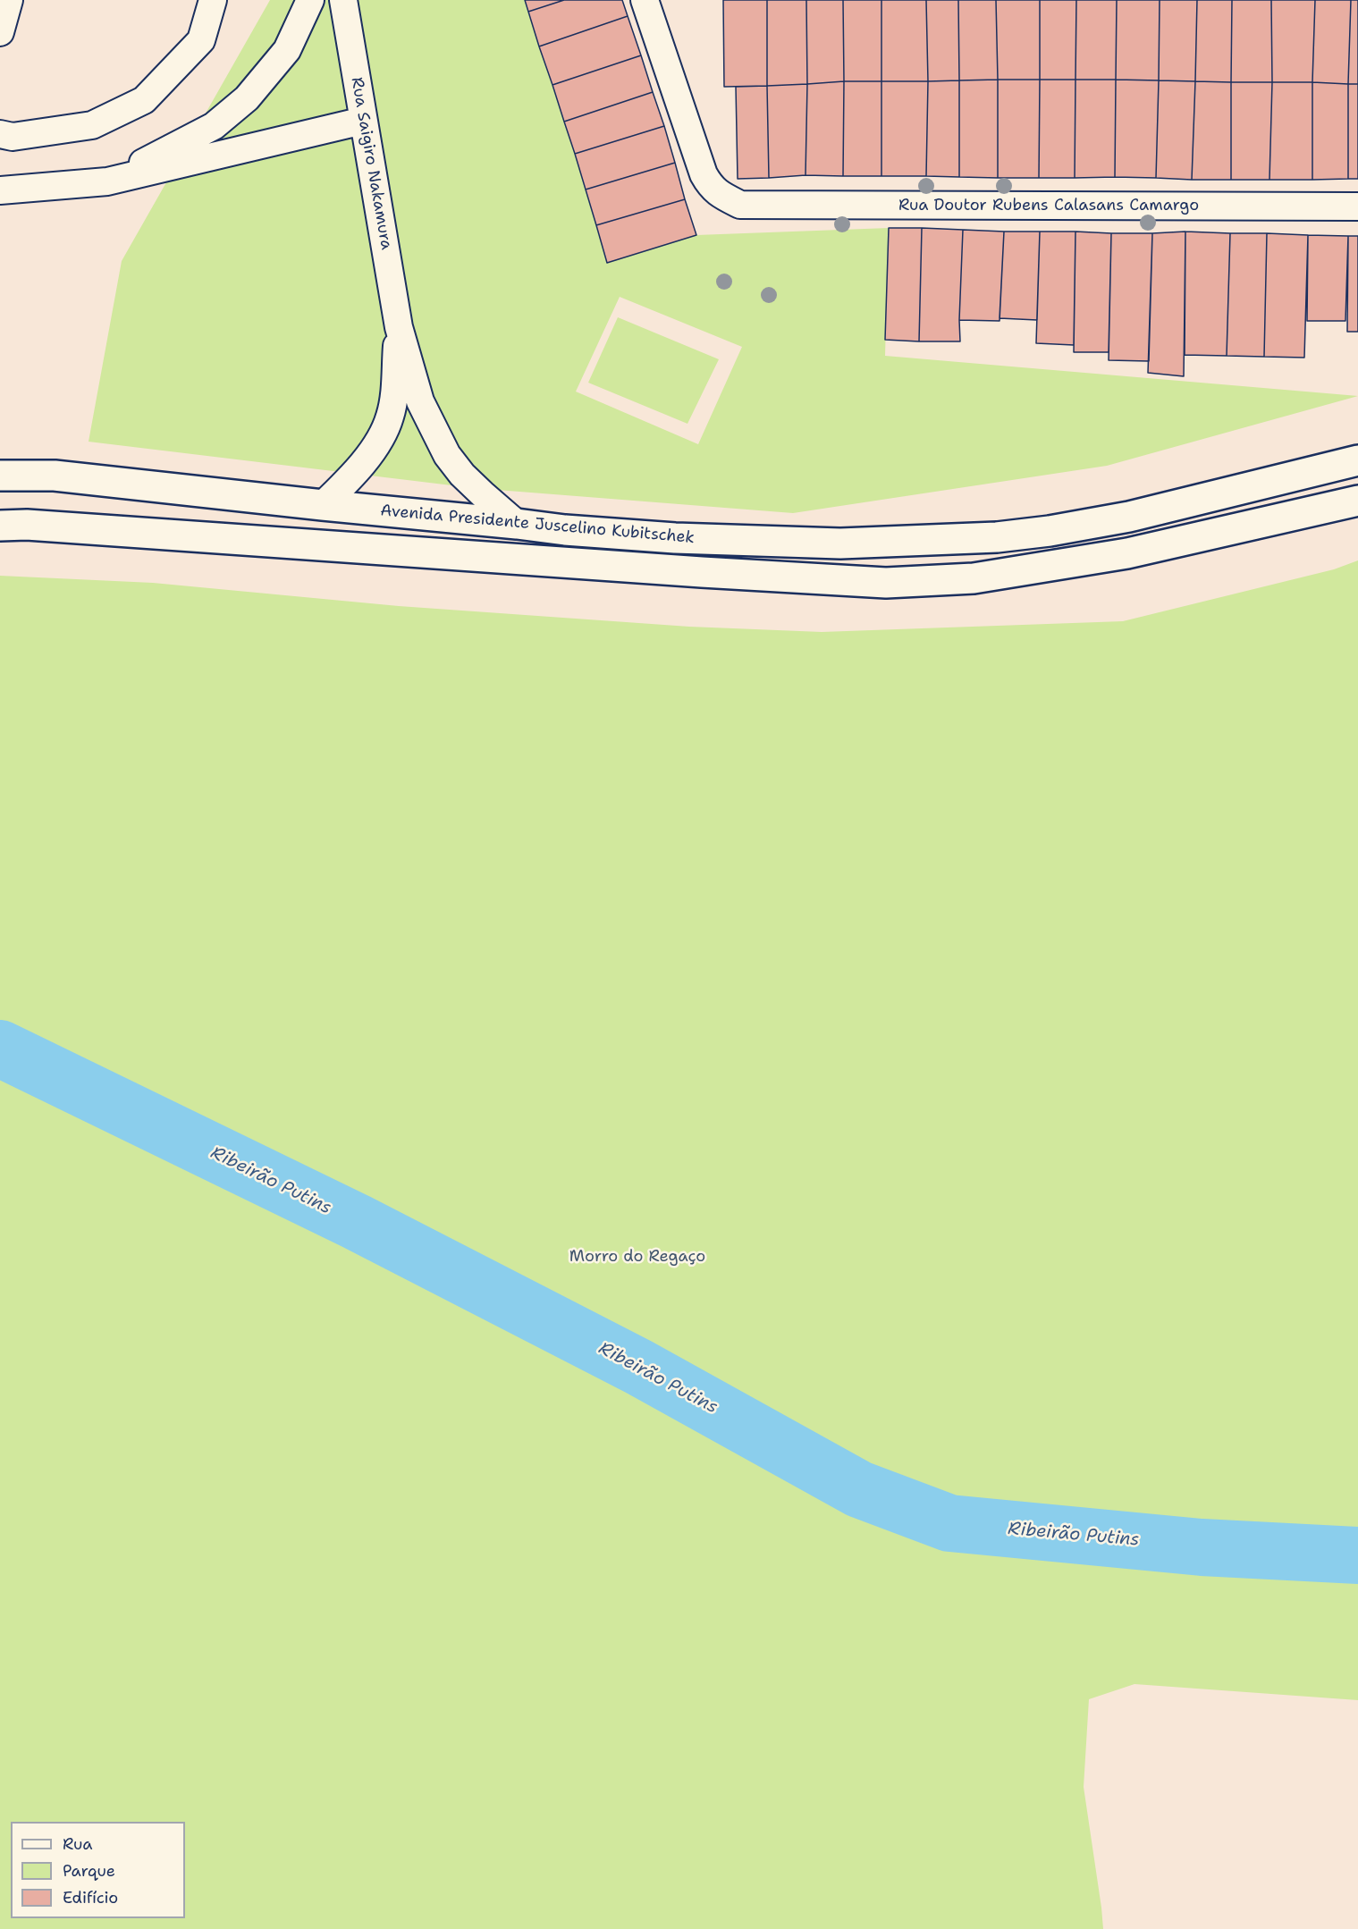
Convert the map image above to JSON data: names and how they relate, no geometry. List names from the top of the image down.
{
  "streets": {
    "main road": ["Avenida Presidente Juscelino Kubitschek"],
    "street": ["Rua Saigiro Nakamura", "Rua Doutor Rubens Calasans Camargo"]
  },
  "crossings": [
    ["Rua Saigiro Nakamura", "Avenida Presidente Juscelino Kubitschek"]
  ],
  "water": ["Ribeirão Putins"],
  "parks": ["Morro do Regaço"],
  "legend": ["Rua", "Parque", "Edifício"]
}
